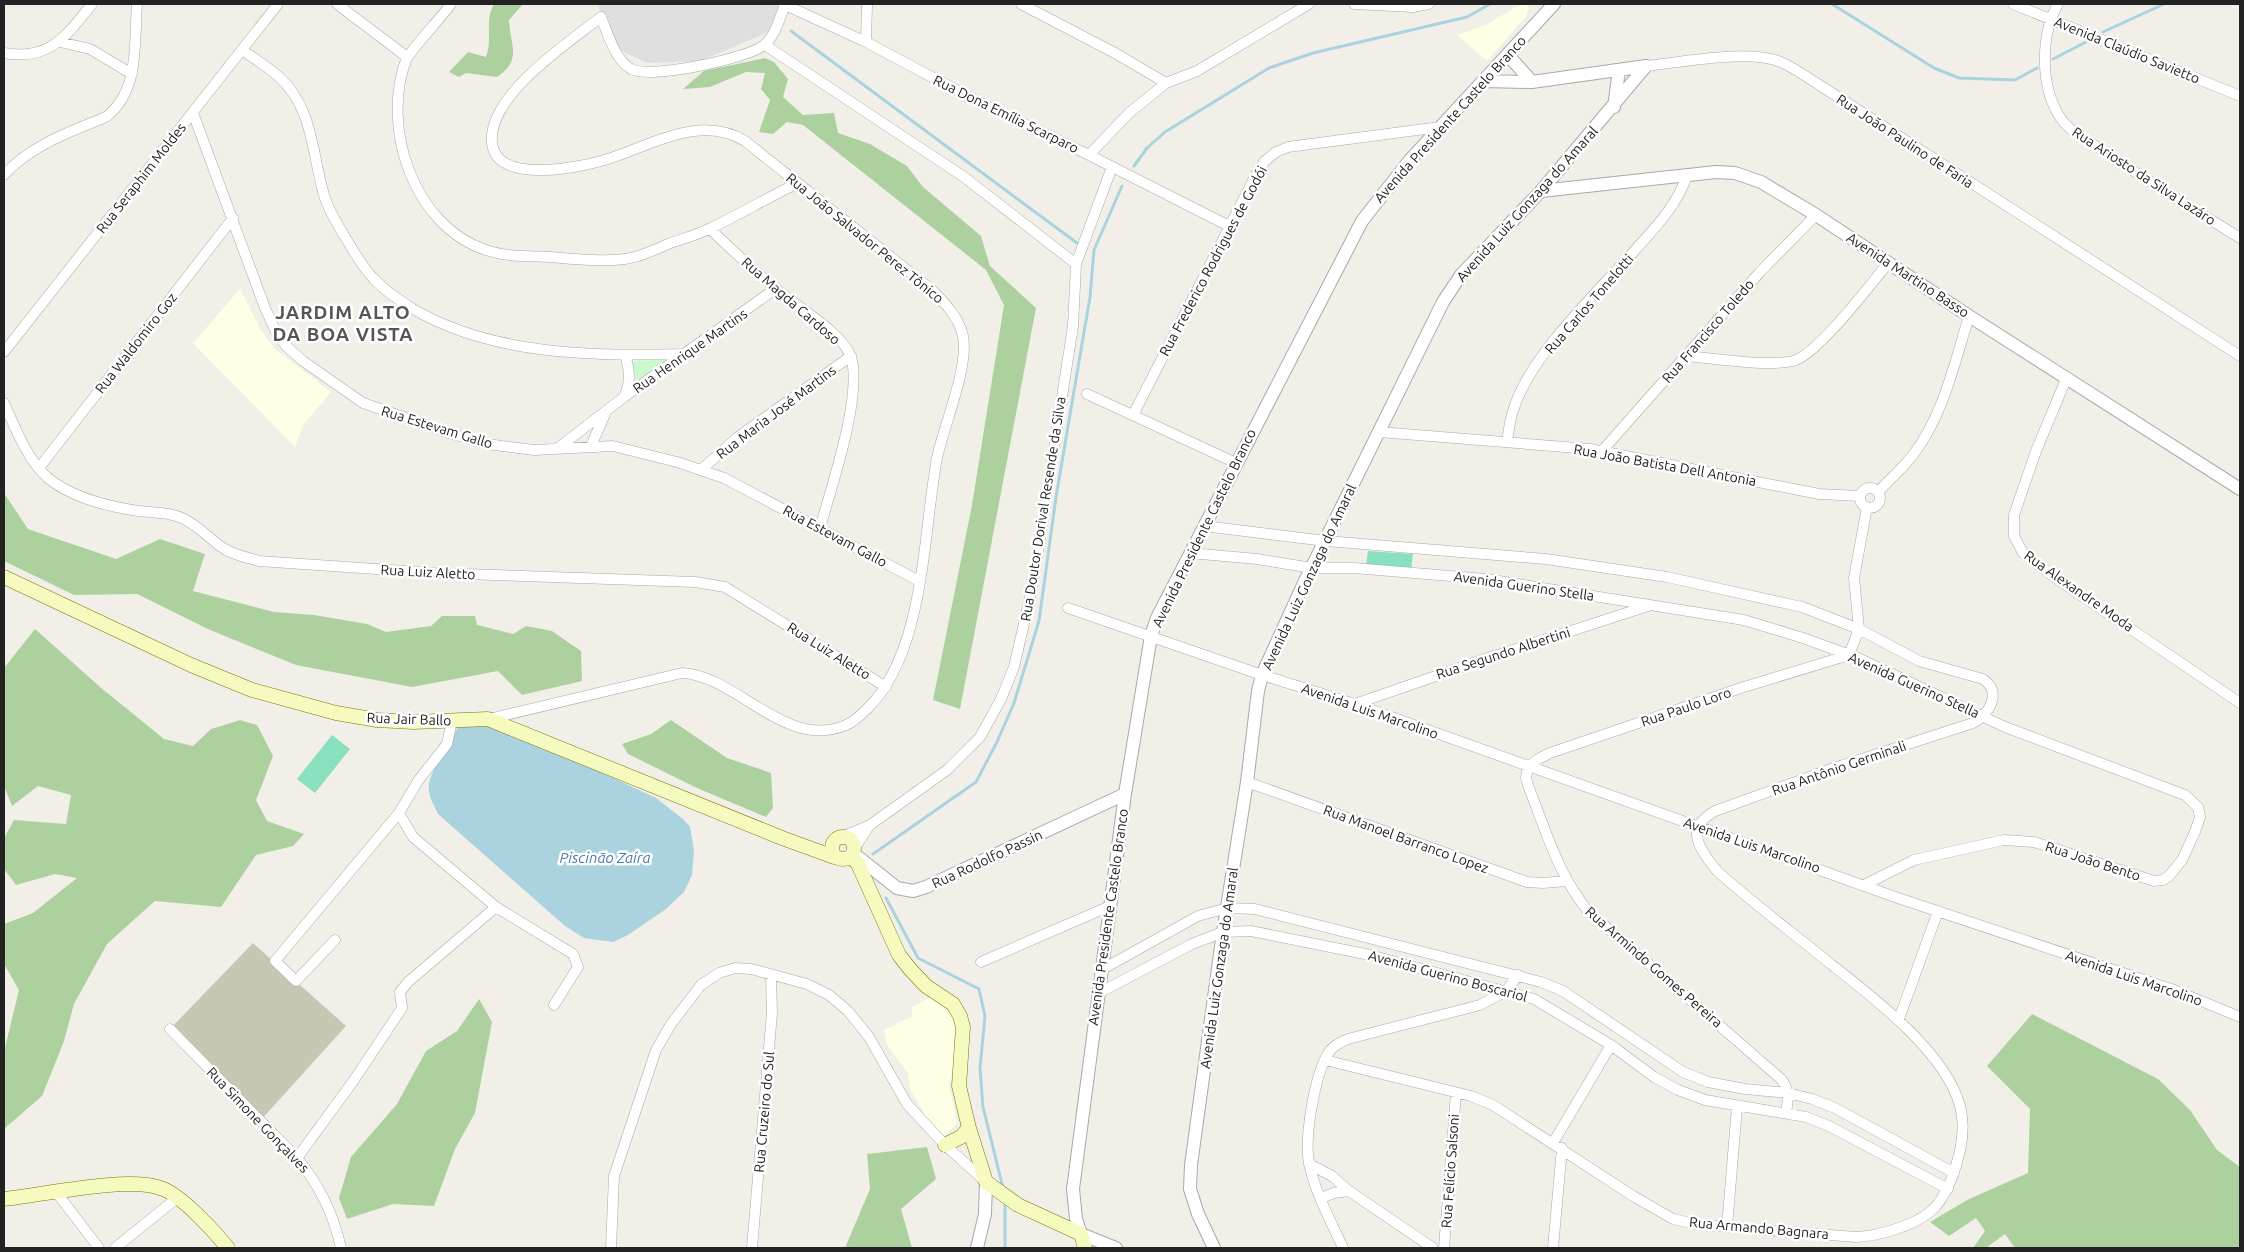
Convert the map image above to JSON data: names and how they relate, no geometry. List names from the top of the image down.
{
  "streets": {
    "main road": ["Avenida Presidente Castelo Branco", "Rua Jair Ballo"],
    "street": [
      "Avenida Claúdio Savietto",
      "Rua Dona Emília Scarparo",
      "Rua João Paulino de Faria",
      "Rua Ariosto da Silva Lazáro",
      "Rua Seraphim Moldes",
      "Avenida Luiz Gonzaga do Amaral",
      "Rua João Salvador Perez Tônico",
      "Rua Frederico Rodrigues de Godói",
      "Avenida Martino Basso",
      "Rua Magda Cardoso",
      "Rua Carlos Tonelotti",
      "Rua Francisco Toledo",
      "Rua Waldomiro Goz",
      "Rua Henrique Martins",
      "Rua Maria José Martins",
      "Rua Estevam Gallo",
      "Rua João Batista Dell Antonia",
      "Rua Doutor Dorival Resende da Silva",
      "Rua Luiz Aletto",
      "Avenida Guerino Stella",
      "Rua Alexandre Moda",
      "Rua Segundo Albertini",
      "Rua Paulo Loro",
      "Avenida Luis Marcolino",
      "Rua Antônio Germinali",
      "Rua Manoel Barranco Lopez",
      "Rua Rodolfo Passin",
      "Rua João Bento",
      "Rua Armindo Gomes Pereira",
      "Avenida Guerino Boscariol",
      "Rua Cruzeiro do Sul",
      "Rua Simone Gonçalves",
      "Rua Felício Salsoni",
      "Rua Armando Bagnara"
    ]
  },
  "crossings": [
    ["Avenida Claúdio Savietto", "Rua Ariosto da Silva Lazáro"],
    ["Rua Dona Emília Scarparo", "Rua Frederico Rodrigues de Godói"],
    ["Rua Dona Emília Scarparo", "Rua Doutor Dorival Resende da Silva"],
    ["Avenida Presidente Castelo Branco", "Rua João Paulino de Faria"],
    ["Avenida Presidente Castelo Branco", "Rua Frederico Rodrigues de Godói"],
    ["Avenida Presidente Castelo Branco", "Avenida Guerino Stella"],
    ["Avenida Presidente Castelo Branco", "Avenida Luis Marcolino"],
    ["Avenida Presidente Castelo Branco", "Rua Rodolfo Passin"],
    ["Avenida Presidente Castelo Branco", "Avenida Guerino Boscariol"],
    ["Rua João Paulino de Faria", "Avenida Luiz Gonzaga do Amaral"],
    ["Rua Seraphim Moldes", "Rua Estevam Gallo"],
    ["Avenida Luiz Gonzaga do Amaral", "Avenida Martino Basso"],
    ["Avenida Luiz Gonzaga do Amaral", "Rua João Batista Dell Antonia"],
    ["Avenida Luiz Gonzaga do Amaral", "Avenida Guerino Stella"],
    ["Avenida Luiz Gonzaga do Amaral", "Avenida Luis Marcolino"],
    ["Avenida Luiz Gonzaga do Amaral", "Rua Manoel Barranco Lopez"],
    ["Avenida Luiz Gonzaga do Amaral", "Avenida Guerino Boscariol"],
    ["Rua João Salvador Perez Tônico", "Rua Estevam Gallo"],
    ["Rua João Salvador Perez Tônico", "Rua Luiz Aletto"],
    ["Rua João Salvador Perez Tônico", "Rua Jair Ballo"],
    ["Avenida Martino Basso", "Rua Carlos Tonelotti"],
    ["Avenida Martino Basso", "Rua Francisco Toledo"],
    ["Avenida Martino Basso", "Rua Alexandre Moda"],
    ["Rua Magda Cardoso", "Rua Henrique Martins"],
    ["Rua Magda Cardoso", "Rua Maria José Martins"],
    ["Rua Magda Cardoso", "Rua Estevam Gallo"],
    ["Rua Carlos Tonelotti", "Rua João Batista Dell Antonia"],
    ["Rua Francisco Toledo", "Rua João Batista Dell Antonia"],
    ["Rua Waldomiro Goz", "Rua Estevam Gallo"],
    ["Rua Waldomiro Goz", "Rua Luiz Aletto"],
    ["Rua Henrique Martins", "Rua Estevam Gallo"],
    ["Rua Maria José Martins", "Rua Estevam Gallo"],
    ["Rua Doutor Dorival Resende da Silva", "Rua Jair Ballo"],
    ["Rua Doutor Dorival Resende da Silva", "Rua Rodolfo Passin"],
    ["Avenida Guerino Stella", "Rua Segundo Albertini"],
    ["Avenida Guerino Stella", "Rua Paulo Loro"],
    ["Avenida Guerino Stella", "Rua Antônio Germinali"],
    ["Avenida Guerino Stella", "Rua João Bento"],
    ["Rua Segundo Albertini", "Avenida Luis Marcolino"],
    ["Rua Paulo Loro", "Avenida Luis Marcolino"],
    ["Rua Paulo Loro", "Rua Armindo Gomes Pereira"],
    ["Avenida Luis Marcolino", "Rua Antônio Germinali"],
    ["Avenida Luis Marcolino", "Rua João Bento"],
    ["Avenida Luis Marcolino", "Rua Armindo Gomes Pereira"],
    ["Avenida Luis Marcolino", "Rua Armando Bagnara"],
    ["Rua Jair Ballo", "Rua Rodolfo Passin"],
    ["Rua Antônio Germinali", "Rua João Bento"],
    ["Rua Antônio Germinali", "Rua Armando Bagnara"],
    ["Rua Manoel Barranco Lopez", "Rua Armindo Gomes Pereira"],
    ["Rua Armindo Gomes Pereira", "Avenida Guerino Boscariol"],
    ["Rua Felício Salsoni", "Rua Armando Bagnara"]
  ],
  "districts": ["JARDIM ALTO DA BOA VISTA"],
  "water": ["Piscinão Zaíra"]
}
